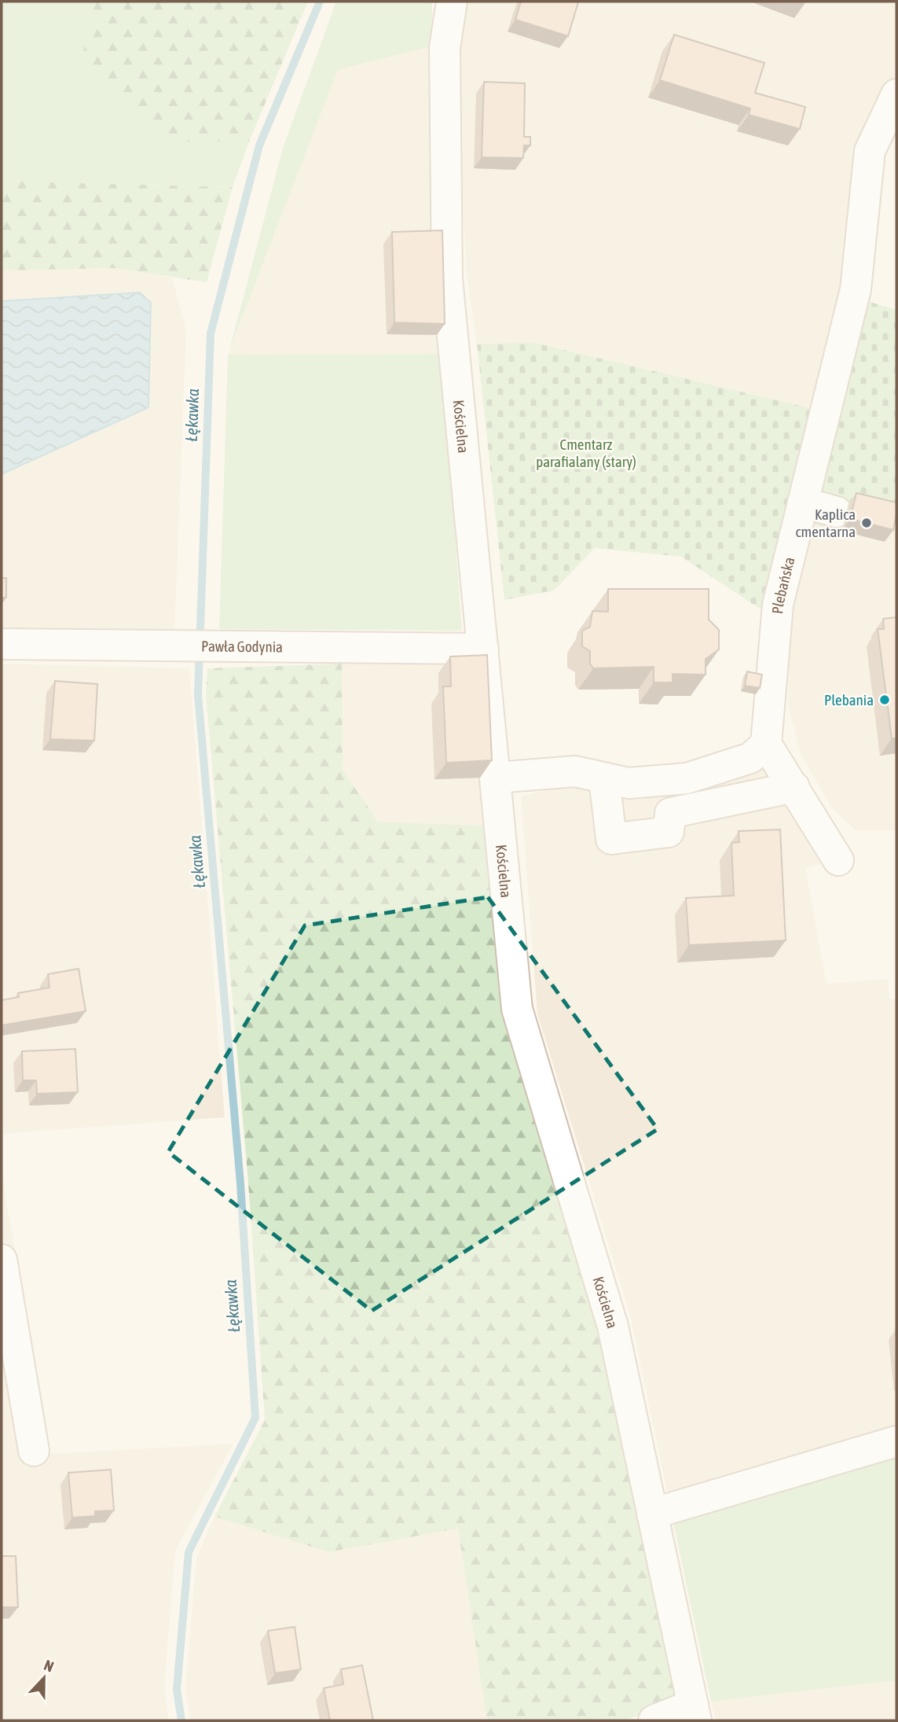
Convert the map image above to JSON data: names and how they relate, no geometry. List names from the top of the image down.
{
  "streets": {
    "street": ["Kościelna", "Plebańska", "Pawła Godynia"]
  },
  "crossings": [
    ["Kościelna", "Pawła Godynia"]
  ],
  "water": ["Łękawka"],
  "parks": ["Cmentarz parafialany (stary)"],
  "places": ["Kaplica cmentarna", "Plebania"],
  "north": "top"
}
